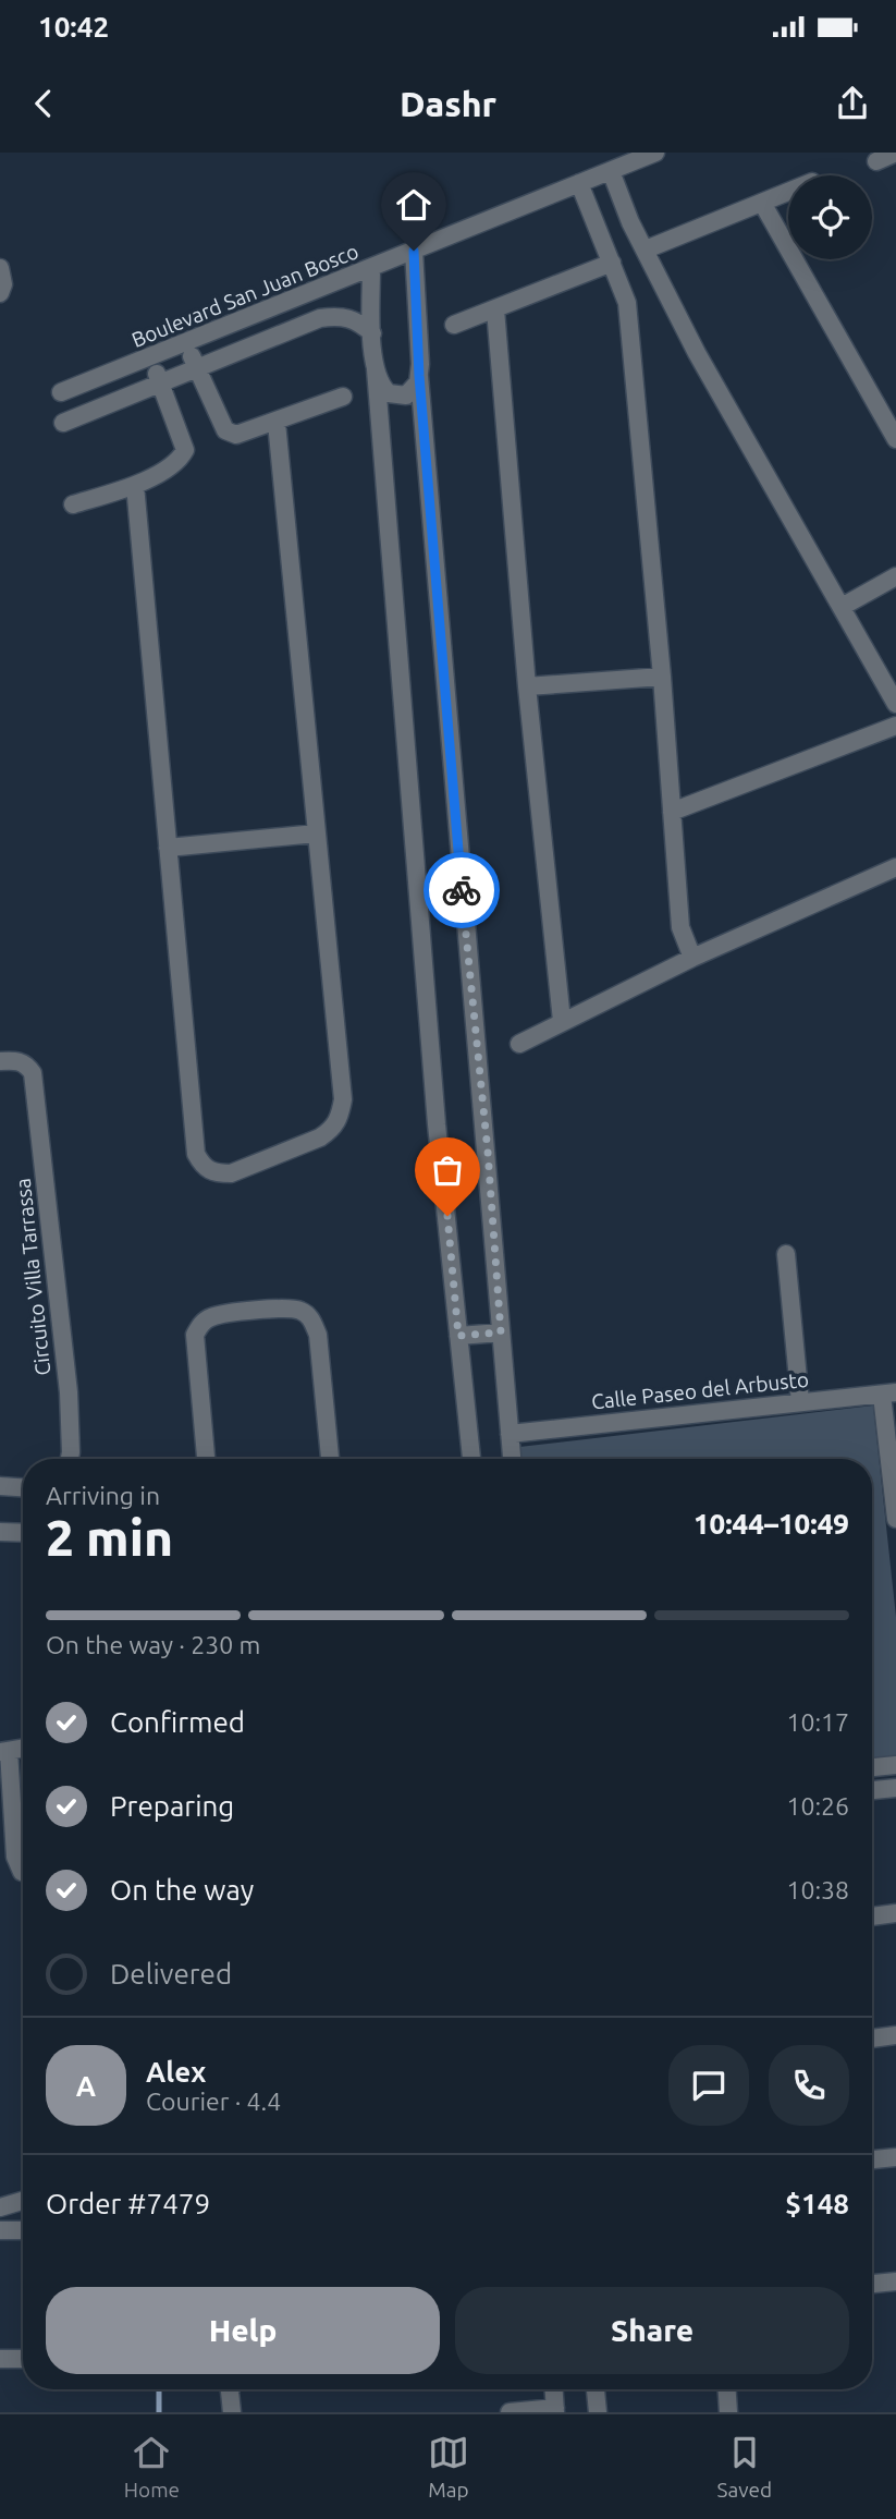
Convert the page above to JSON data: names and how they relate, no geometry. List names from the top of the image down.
{
  "streets": {
    "street": ["Boulevard San Juan Bosco", "Circuito Villa Tarrassa", "Calle Paseo del Arbusto"]
  },
  "page": {
    "status": "10:42",
    "header": "Dashr",
    "heading": ["2 min", "Arriving in", "10:44–10:49"],
    "panel": [
      "Alex",
      "Courier · 4.4",
      "Order #7479",
      "$148"
    ],
    "bar": "On the way · 230 m",
    "list": [
      ["Confirmed", "10:17"],
      ["Preparing", "10:26"],
      ["On the way", "10:38"],
      "Delivered"
    ],
    "round": "A",
    "buttons": ["Help", "Share"],
    "tabs": ["Home", "Map", "Saved"]
  }
}
